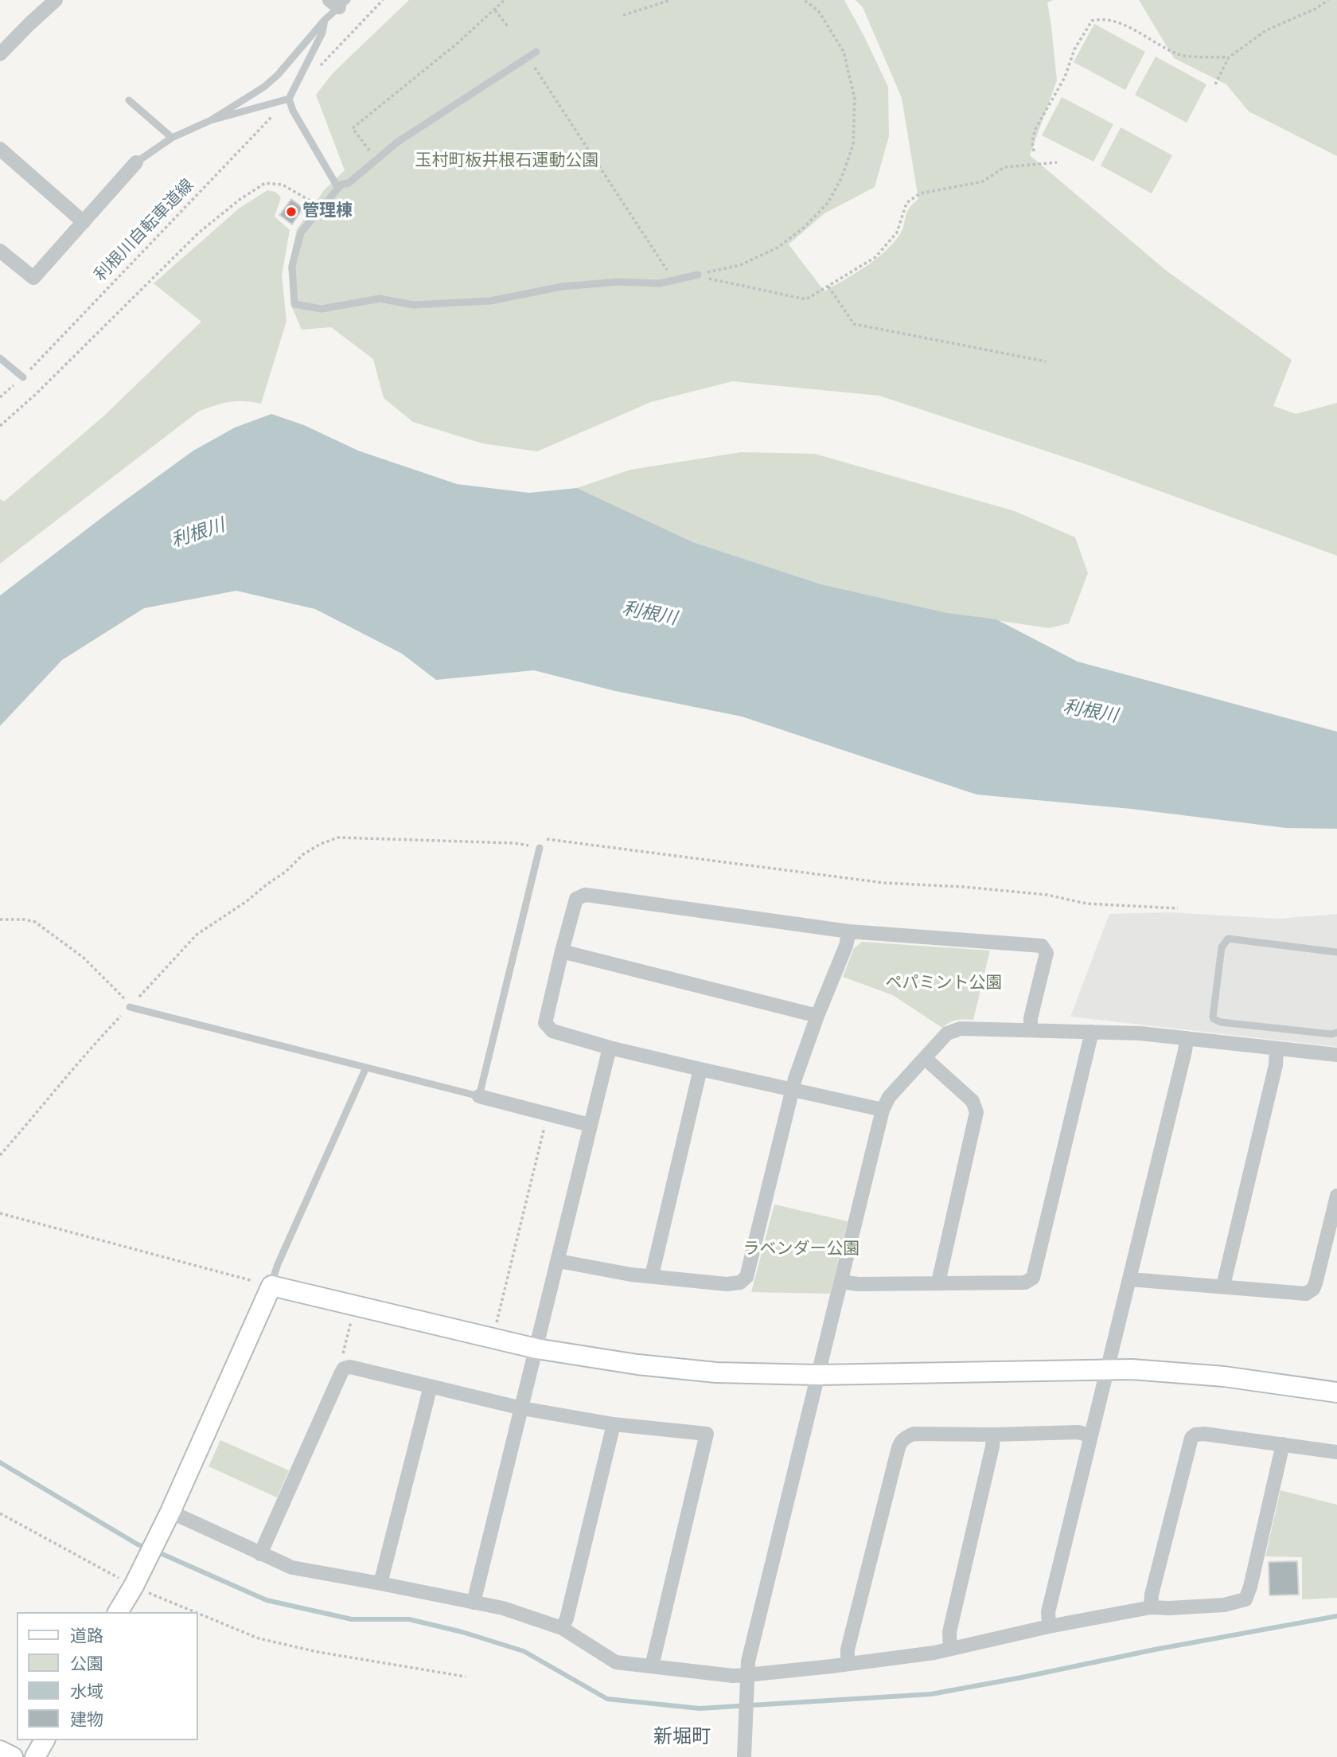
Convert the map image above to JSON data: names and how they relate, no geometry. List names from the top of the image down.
{
  "streets": {
    "path": ["利根川自転車道線"]
  },
  "districts": ["新堀町"],
  "water": ["利根川"],
  "parks": ["玉村町板井根石運動公園", "ペパミント公園", "ラベンダー公園"],
  "places": ["管理棟"],
  "legend": [
    "道路",
    "公園",
    "水域",
    "建物"
  ]
}
